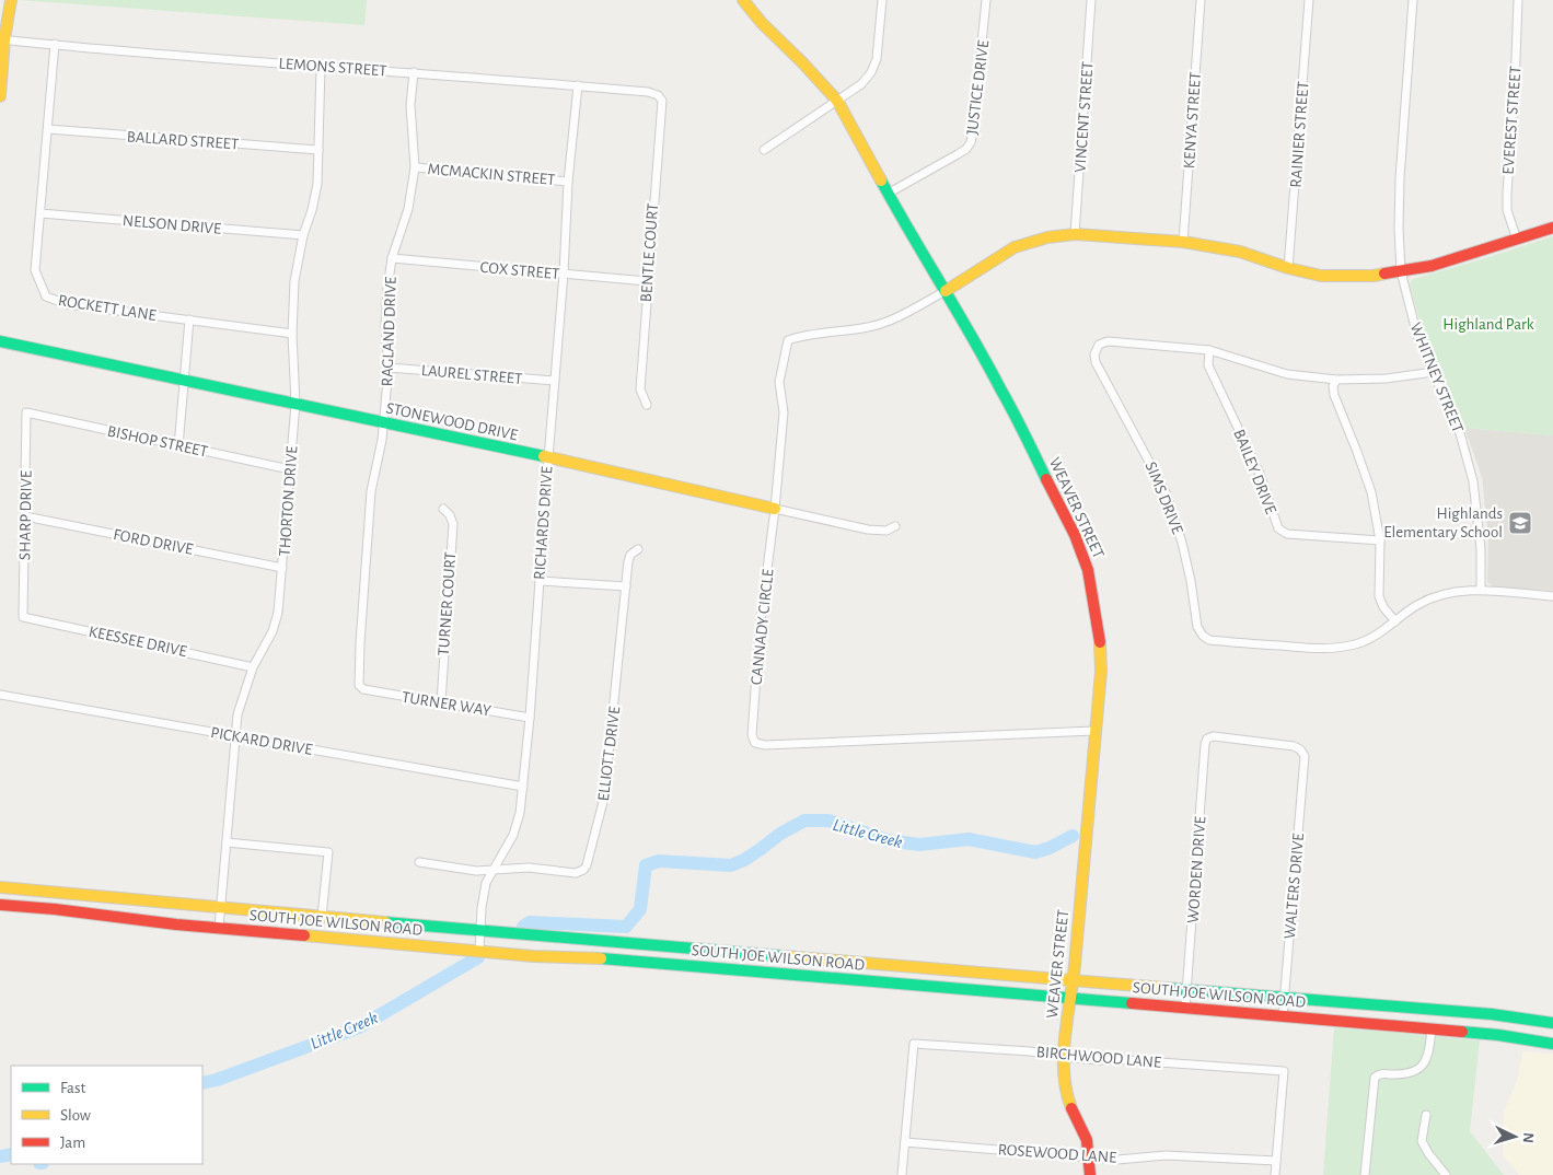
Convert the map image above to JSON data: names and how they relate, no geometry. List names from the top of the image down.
{
  "streets": {
    "main road": ["STONEWOOD DRIVE", "WEAVER STREET", "SOUTH JOE WILSON ROAD"],
    "street": [
      "LEMONS STREET",
      "JUSTICE DRIVE",
      "VINCENT STREET",
      "KENYA STREET",
      "EVEREST STREET",
      "RAINIER STREET",
      "BALLARD STREET",
      "MCMACKIN STREET",
      "NELSON DRIVE",
      "BENTLE COURT",
      "COX STREET",
      "ROCKETT LANE",
      "RAGLAND DRIVE",
      "LAUREL STREET",
      "WHITNEY STREET",
      "BISHOP STREET",
      "BAILEY DRIVE",
      "SIMS DRIVE",
      "THORTON DRIVE",
      "SHARP DRIVE",
      "RICHARDS DRIVE",
      "FORD DRIVE",
      "TURNER COURT",
      "CANNADY CIRCLE",
      "KEESSEE DRIVE",
      "TURNER WAY",
      "PICKARD DRIVE",
      "ELLIOTT DRIVE",
      "WORDEN DRIVE",
      "WALTERS DRIVE",
      "BIRCHWOOD LANE",
      "ROSEWOOD LANE"
    ]
  },
  "crossings": [
    ["LEMONS STREET", "BENTLE COURT"],
    ["LEMONS STREET", "ROCKETT LANE"],
    ["LEMONS STREET", "RAGLAND DRIVE"],
    ["LEMONS STREET", "THORTON DRIVE"],
    ["LEMONS STREET", "RICHARDS DRIVE"],
    ["JUSTICE DRIVE", "WEAVER STREET"],
    ["BALLARD STREET", "ROCKETT LANE"],
    ["BALLARD STREET", "THORTON DRIVE"],
    ["MCMACKIN STREET", "RAGLAND DRIVE"],
    ["MCMACKIN STREET", "RICHARDS DRIVE"],
    ["NELSON DRIVE", "ROCKETT LANE"],
    ["NELSON DRIVE", "THORTON DRIVE"],
    ["BENTLE COURT", "COX STREET"],
    ["COX STREET", "RAGLAND DRIVE"],
    ["COX STREET", "RICHARDS DRIVE"],
    ["ROCKETT LANE", "THORTON DRIVE"],
    ["RAGLAND DRIVE", "LAUREL STREET"],
    ["RAGLAND DRIVE", "STONEWOOD DRIVE"],
    ["RAGLAND DRIVE", "TURNER WAY"],
    ["LAUREL STREET", "RICHARDS DRIVE"],
    ["WHITNEY STREET", "SIMS DRIVE"],
    ["STONEWOOD DRIVE", "THORTON DRIVE"],
    ["STONEWOOD DRIVE", "RICHARDS DRIVE"],
    ["STONEWOOD DRIVE", "CANNADY CIRCLE"],
    ["BISHOP STREET", "THORTON DRIVE"],
    ["BISHOP STREET", "SHARP DRIVE"],
    ["BAILEY DRIVE", "SIMS DRIVE"],
    ["THORTON DRIVE", "FORD DRIVE"],
    ["THORTON DRIVE", "KEESSEE DRIVE"],
    ["THORTON DRIVE", "PICKARD DRIVE"],
    ["THORTON DRIVE", "SOUTH JOE WILSON ROAD"],
    ["WEAVER STREET", "CANNADY CIRCLE"],
    ["WEAVER STREET", "SOUTH JOE WILSON ROAD"],
    ["WEAVER STREET", "BIRCHWOOD LANE"],
    ["WEAVER STREET", "ROSEWOOD LANE"],
    ["SHARP DRIVE", "FORD DRIVE"],
    ["SHARP DRIVE", "KEESSEE DRIVE"],
    ["RICHARDS DRIVE", "TURNER WAY"],
    ["RICHARDS DRIVE", "PICKARD DRIVE"],
    ["RICHARDS DRIVE", "ELLIOTT DRIVE"],
    ["RICHARDS DRIVE", "SOUTH JOE WILSON ROAD"],
    ["TURNER COURT", "TURNER WAY"],
    ["WORDEN DRIVE", "WALTERS DRIVE"],
    ["WORDEN DRIVE", "SOUTH JOE WILSON ROAD"],
    ["WALTERS DRIVE", "SOUTH JOE WILSON ROAD"],
    ["BIRCHWOOD LANE", "ROSEWOOD LANE"]
  ],
  "water": ["Little Creek"],
  "parks": ["Highland Park"],
  "places": {
    "school or university": ["Highlands Elementary School"]
  },
  "legend": ["Fast", "Slow", "Jam"],
  "north": "right"
}
